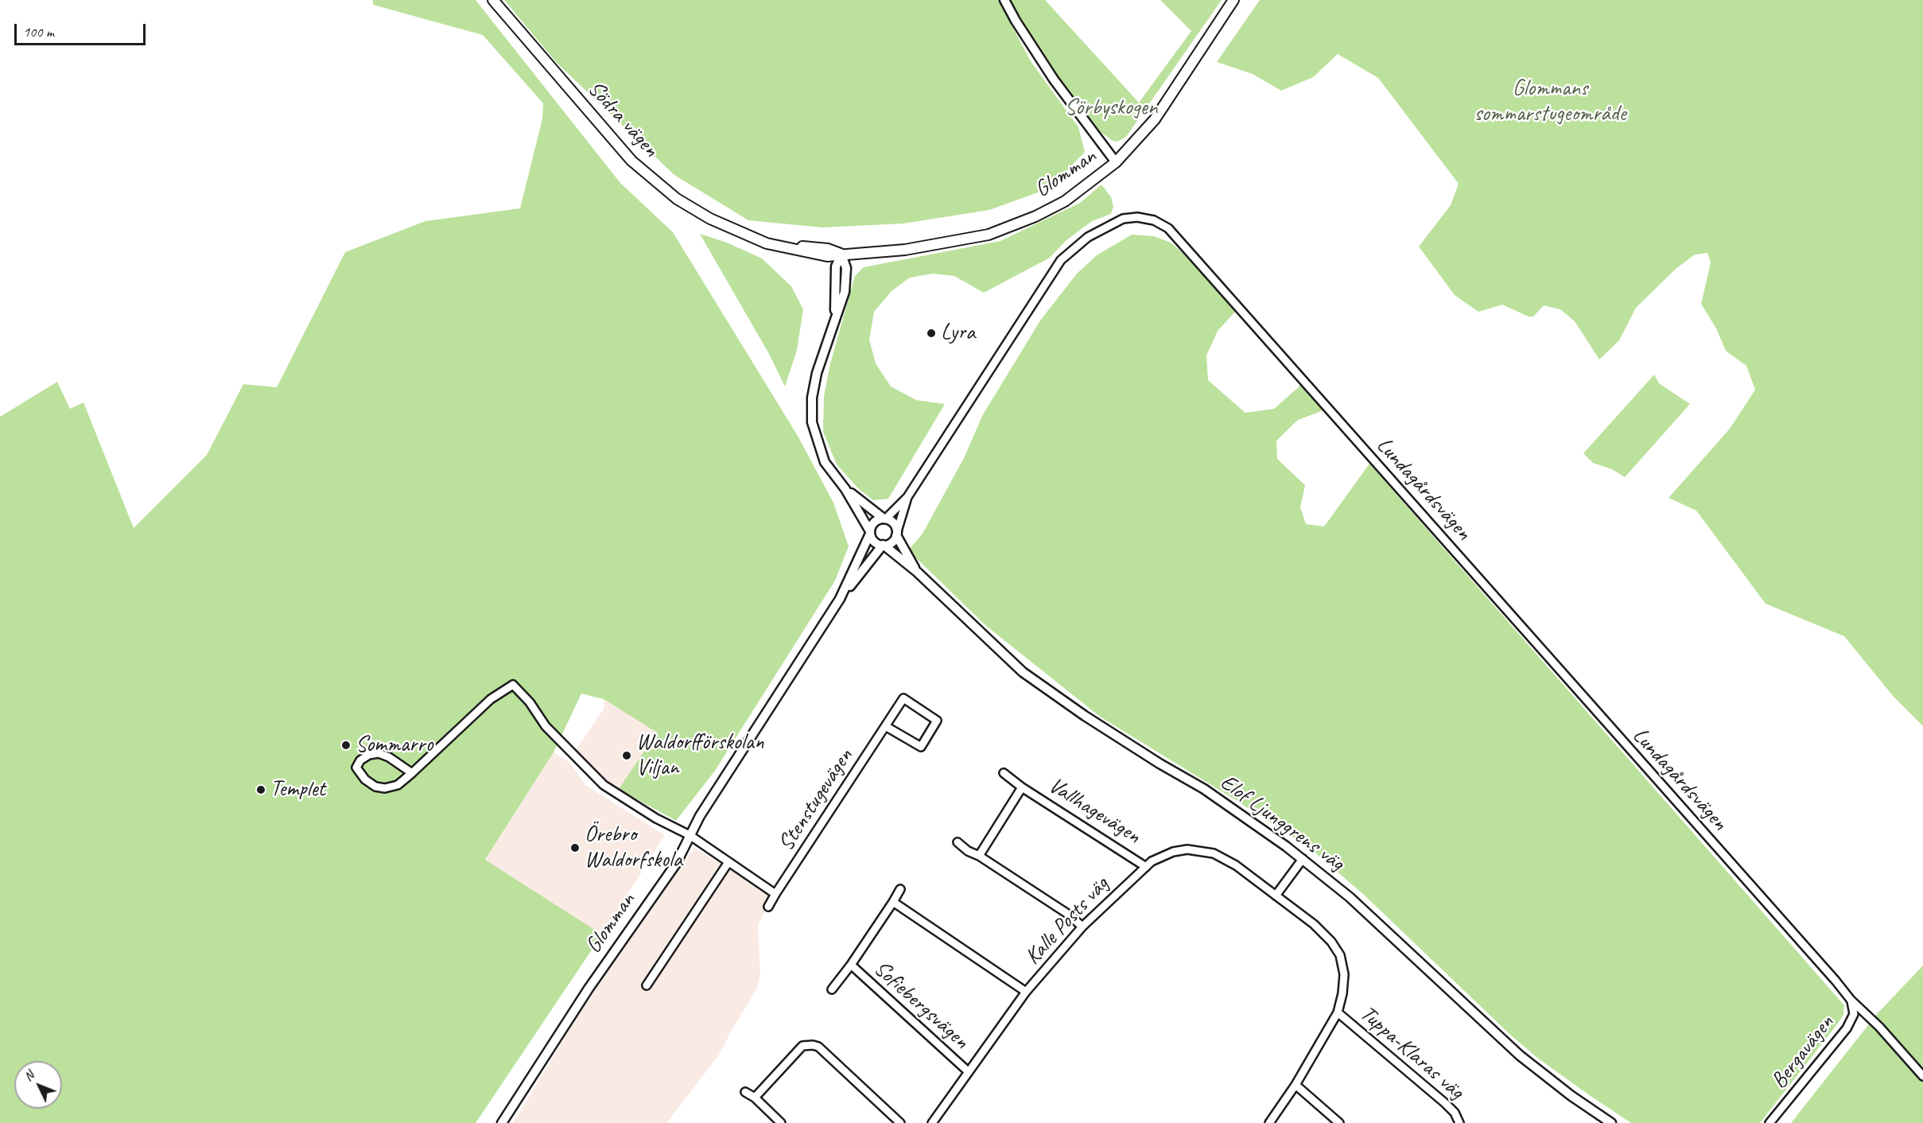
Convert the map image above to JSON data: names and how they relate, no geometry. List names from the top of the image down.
{
  "streets": {
    "main road": ["Södra vägen", "Glomman"],
    "street": [
      "Lundagårdsvägen",
      "Stenstugevägen",
      "Vallhagevägen",
      "Elof Ljunggrens väg",
      "Kalle Posts väg",
      "Sofiebergsvägen",
      "Bergavägen",
      "Tuppa-Klaras väg"
    ]
  },
  "crossings": [
    ["Södra vägen", "Glomman"],
    ["Glomman", "Lundagårdsvägen"],
    ["Glomman", "Elof Ljunggrens väg"],
    ["Lundagårdsvägen", "Elof Ljunggrens väg"],
    ["Lundagårdsvägen", "Bergavägen"],
    ["Vallhagevägen", "Kalle Posts väg"],
    ["Kalle Posts väg", "Sofiebergsvägen"],
    ["Kalle Posts väg", "Tuppa-Klaras väg"]
  ],
  "parks": ["Glommans sommarstugeområde", "Sörbyskogen"],
  "places": [
    "Lyra",
    "Sommarro",
    "Waldorfförskolan Viljan",
    "Templet",
    "Örebro Waldorfskola"
  ],
  "scale_bar": "100 m",
  "north": "top left"
}
